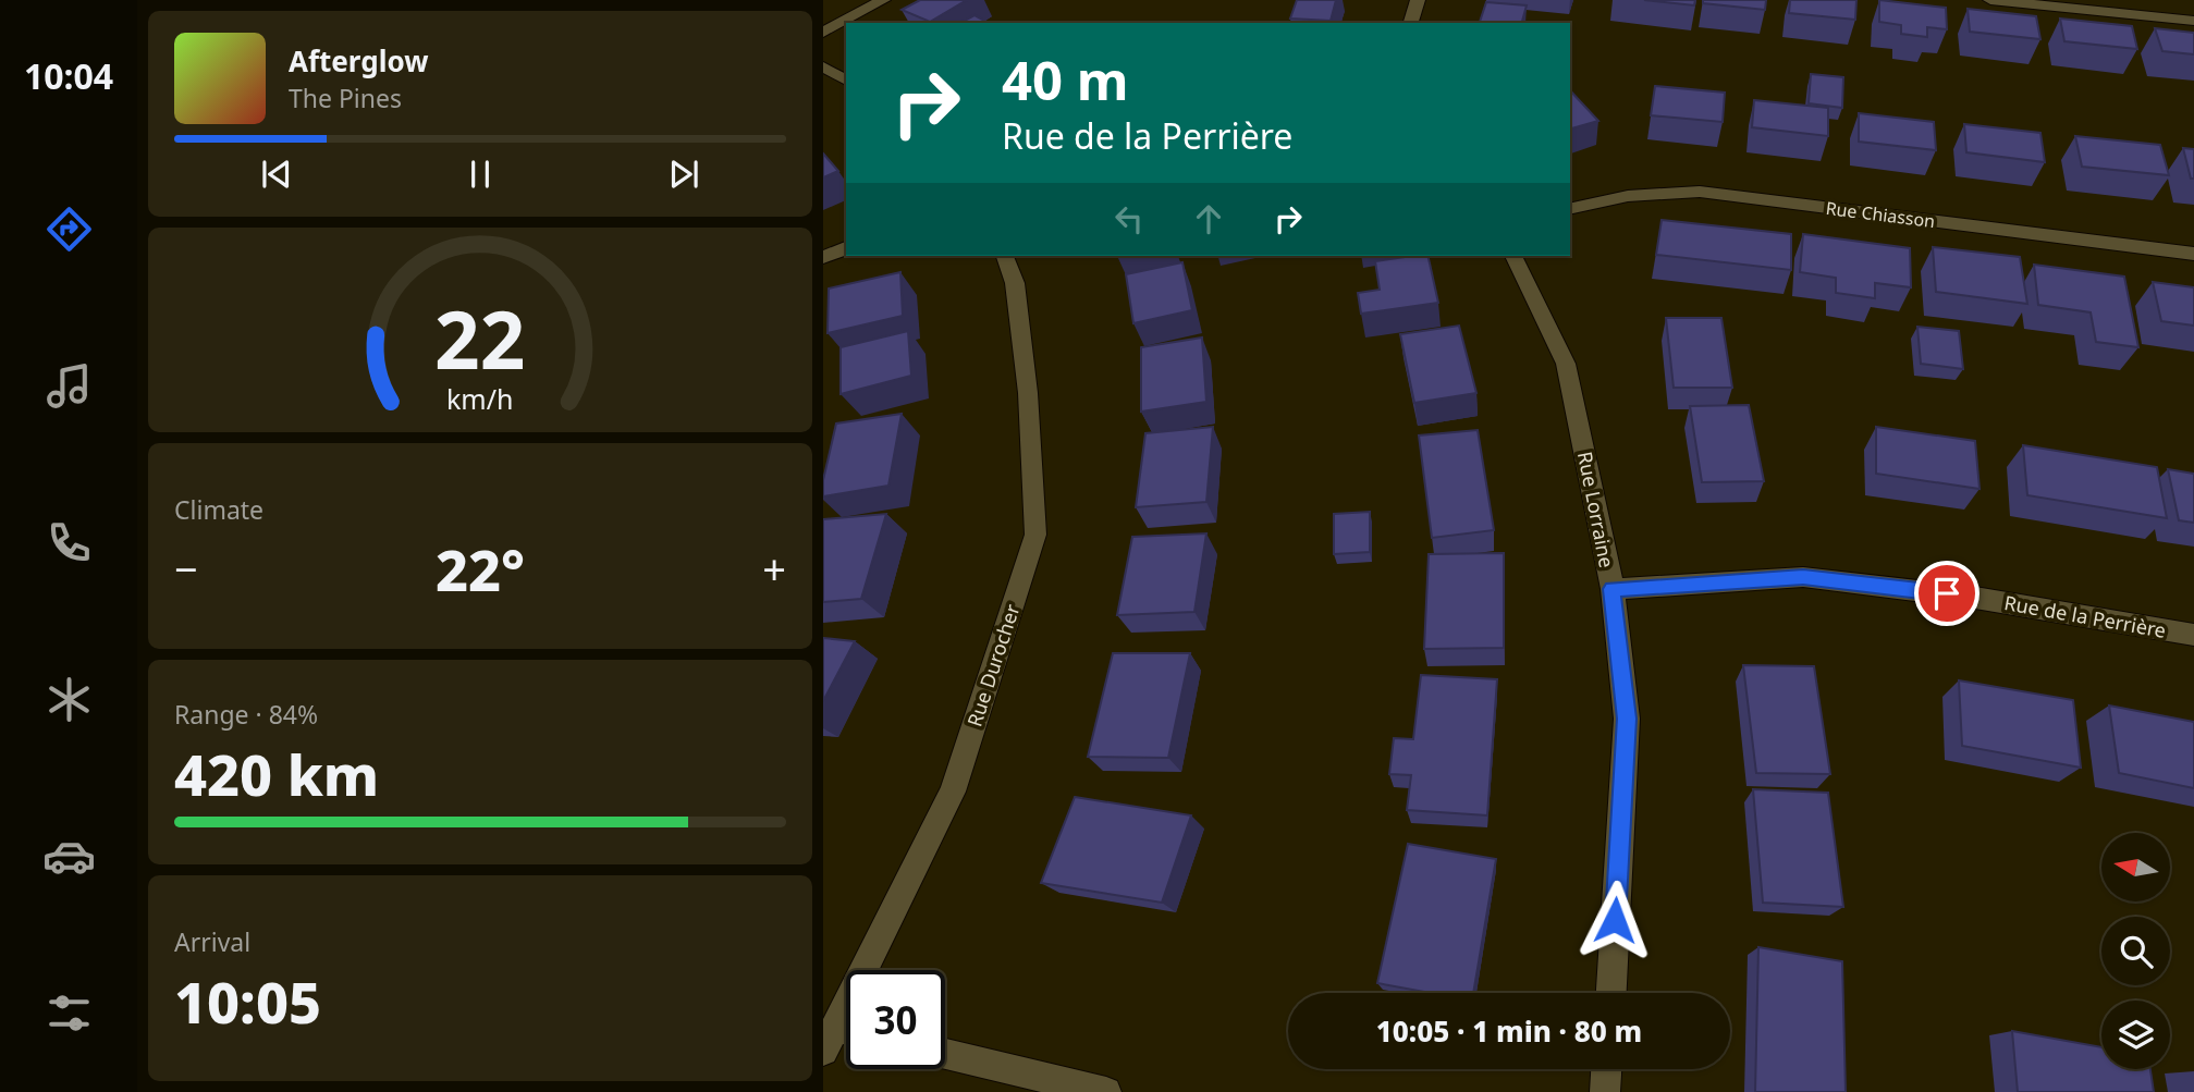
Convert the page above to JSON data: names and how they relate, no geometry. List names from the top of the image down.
{
  "streets": {
    "street": [
      "Rue Chiasson",
      "Rue Lorraine",
      "Rue de la Perrière",
      "Rue Durocher"
    ]
  },
  "crossings": [
    ["Rue Lorraine", "Rue de la Perrière"]
  ],
  "north": "left",
  "page": {
    "tabs": "10:04",
    "turn": ["40 m", "Rue de la Perrière"],
    "song": ["Afterglow", "The Pines"],
    "tile": [
      "Climate",
      ["Range · 84%", "420 km"],
      ["Arrival", "10:05"]
    ],
    "heat": ["−", "22°", "+"],
    "limit": "30",
    "trip": "10:05 · 1 min · 80 m",
    "gauge": ["22", "km/h"]
  }
}
